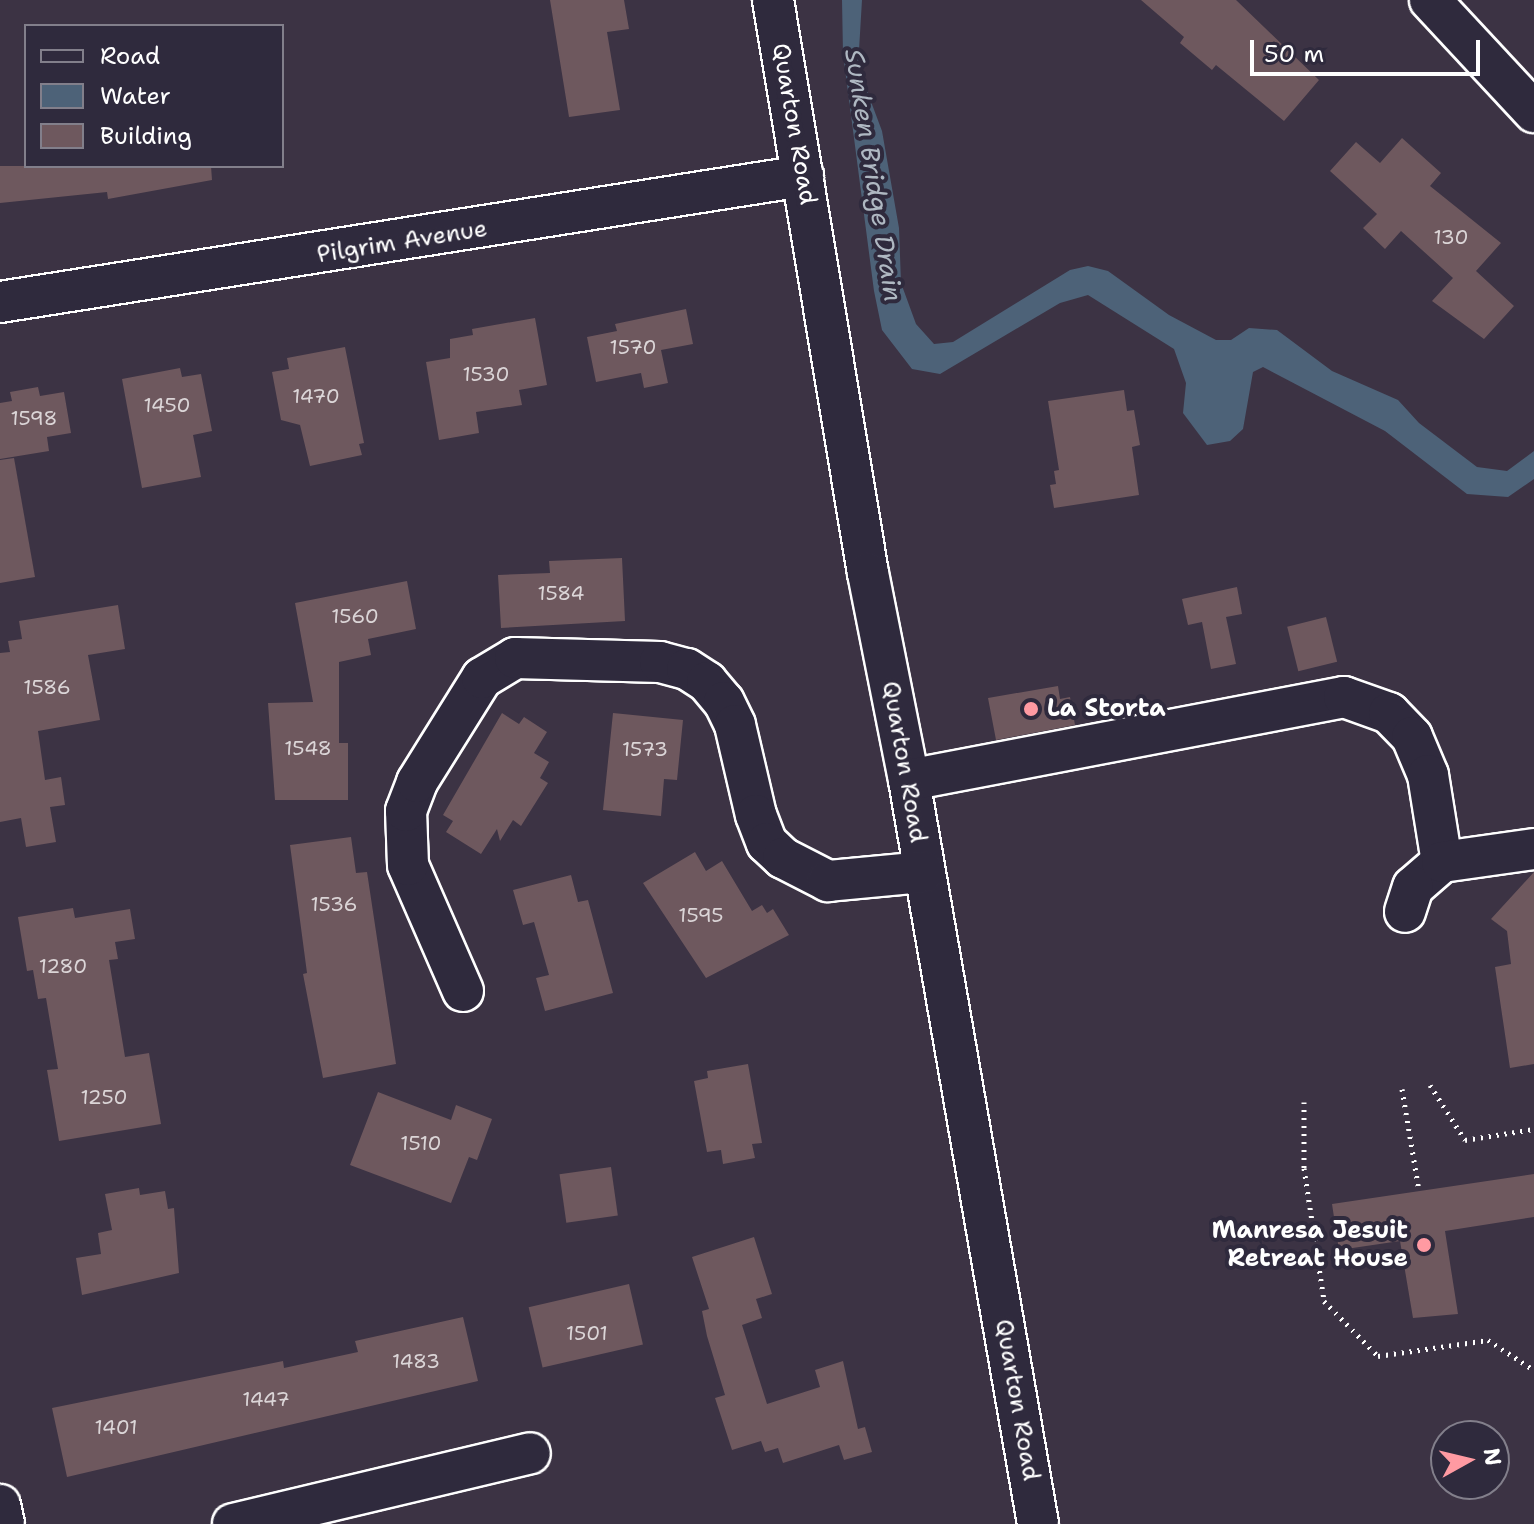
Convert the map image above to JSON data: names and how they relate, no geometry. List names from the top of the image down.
{
  "streets": {
    "street": ["Quarton Road", "Pilgrim Avenue"]
  },
  "crossings": [
    ["Quarton Road", "Pilgrim Avenue"]
  ],
  "water": ["Sunken Bridge Drain"],
  "places": ["La Storta", "Manresa Jesuit Retreat House"],
  "house_numbers": [
    "130",
    "1570",
    "1530",
    "1470",
    "1450",
    "1598",
    "1584",
    "1560",
    "1586",
    "1548",
    "1573",
    "1536",
    "1595",
    "1280",
    "1250",
    "1510",
    "1501",
    "1483",
    "1447",
    "1401"
  ],
  "legend": ["Road", "Water", "Building"],
  "scale_bar": "50 m",
  "north": "right"
}
